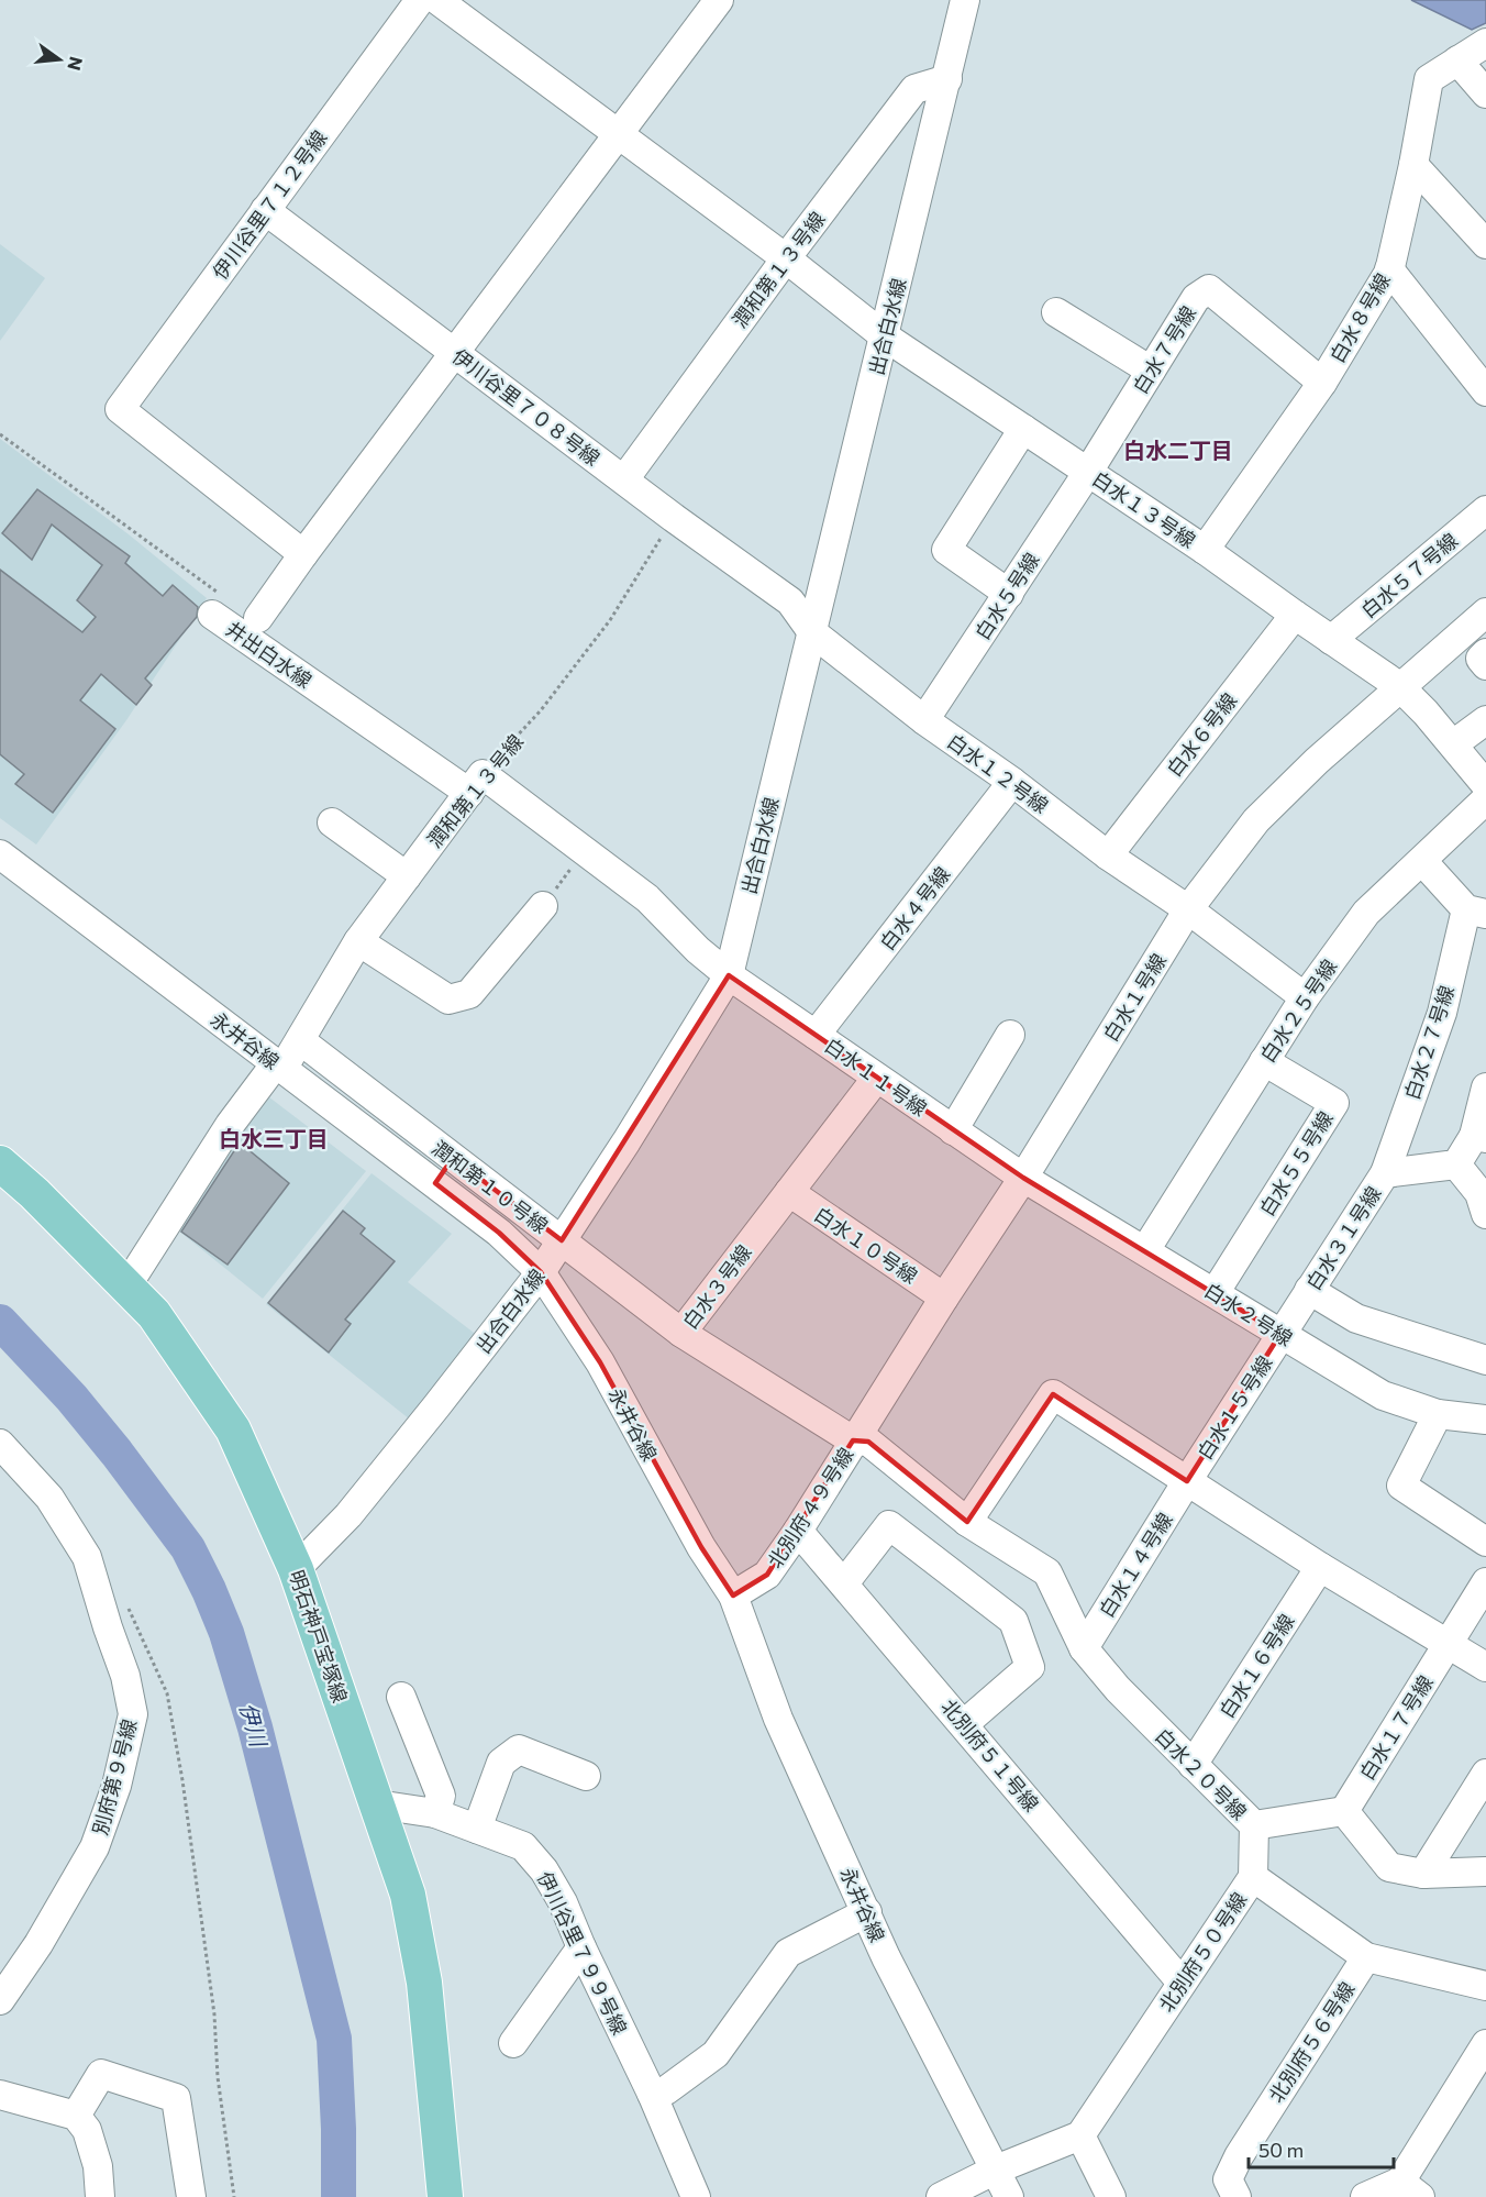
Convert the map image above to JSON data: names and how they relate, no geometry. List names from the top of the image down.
{
  "streets": {
    "main road": ["明石神戸宝塚線"],
    "street": [
      "伊川谷里７１２号線",
      "潤和第１３号線",
      "白水８号線",
      "出合白水線",
      "白水７号線",
      "伊川谷里７０８号線",
      "白水１３号線",
      "白水５７号線",
      "白水５号線",
      "井出白水線",
      "白水６号線",
      "白水１２号線",
      "白水４号線",
      "白水１号線",
      "白水２５号線",
      "永井谷線",
      "白水２７号線",
      "白水１１号線",
      "白水５５号線",
      "潤和第１０号線",
      "白水３１号線",
      "白水１０号線",
      "白水３号線",
      "白水２号線",
      "白水１５号線",
      "北別府４９号線",
      "白水１４号線",
      "白水１６号線",
      "白水１７号線",
      "北別府５１号線",
      "白水２０号線",
      "別府第９号線",
      "北別府５０号線",
      "伊川谷里７９９号線",
      "北別府５６号線"
    ]
  },
  "crossings": [
    ["伊川谷里７１２号線", "伊川谷里７０８号線"],
    ["潤和第１３号線", "出合白水線"],
    ["潤和第１３号線", "伊川谷里７０８号線"],
    ["潤和第１３号線", "白水１３号線"],
    ["潤和第１３号線", "井出白水線"],
    ["潤和第１３号線", "永井谷線"],
    ["潤和第１３号線", "潤和第１０号線"],
    ["潤和第１３号線", "明石神戸宝塚線"],
    ["白水８号線", "白水７号線"],
    ["白水８号線", "白水１３号線"],
    ["出合白水線", "伊川谷里７０８号線"],
    ["出合白水線", "白水１３号線"],
    ["出合白水線", "井出白水線"],
    ["出合白水線", "白水１２号線"],
    ["出合白水線", "永井谷線"],
    ["出合白水線", "白水１１号線"],
    ["出合白水線", "潤和第１０号線"],
    ["出合白水線", "明石神戸宝塚線"],
    ["白水７号線", "白水１３号線"],
    ["白水７号線", "白水５号線"],
    ["伊川谷里７０８号線", "白水１２号線"],
    ["白水１３号線", "白水５７号線"],
    ["白水１３号線", "白水５号線"],
    ["白水１３号線", "白水６号線"],
    ["白水１３号線", "白水１号線"],
    ["白水５号線", "白水１２号線"],
    ["井出白水線", "白水１１号線"],
    ["白水６号線", "白水１２号線"],
    ["白水１２号線", "白水４号線"],
    ["白水１２号線", "白水１号線"],
    ["白水１２号線", "白水２５号線"],
    ["白水４号線", "白水１１号線"],
    ["白水１号線", "白水１１号線"],
    ["白水１号線", "白水１０号線"],
    ["白水１号線", "白水３号線"],
    ["白水１号線", "白水２号線"],
    ["白水１号線", "北別府４９号線"],
    ["白水１号線", "白水２０号線"],
    ["白水２５号線", "白水５５号線"],
    ["白水２５号線", "白水２号線"],
    ["永井谷線", "北別府４９号線"],
    ["白水２７号線", "白水３１号線"],
    ["白水１１号線", "白水３号線"],
    ["白水１１号線", "白水２号線"],
    ["白水５５号線", "白水２号線"],
    ["潤和第１０号線", "白水３号線"],
    ["白水３１号線", "白水２号線"],
    ["白水３１号線", "白水１５号線"],
    ["白水１０号線", "白水３号線"],
    ["白水３号線", "北別府４９号線"],
    ["白水３号線", "白水２０号線"],
    ["白水２号線", "白水１５号線"],
    ["白水１５号線", "白水１４号線"],
    ["北別府４９号線", "北別府５１号線"],
    ["北別府４９号線", "白水２０号線"],
    ["白水１４号線", "白水２０号線"],
    ["明石神戸宝塚線", "伊川谷里７９９号線"],
    ["白水１６号線", "白水２０号線"],
    ["白水１７号線", "白水２０号線"],
    ["北別府５１号線", "北別府５０号線"],
    ["北別府５０号線", "北別府５６号線"]
  ],
  "districts": ["白水二丁目", "白水三丁目"],
  "water": ["伊川"],
  "scale_bar": "50 m",
  "north": "right"
}
